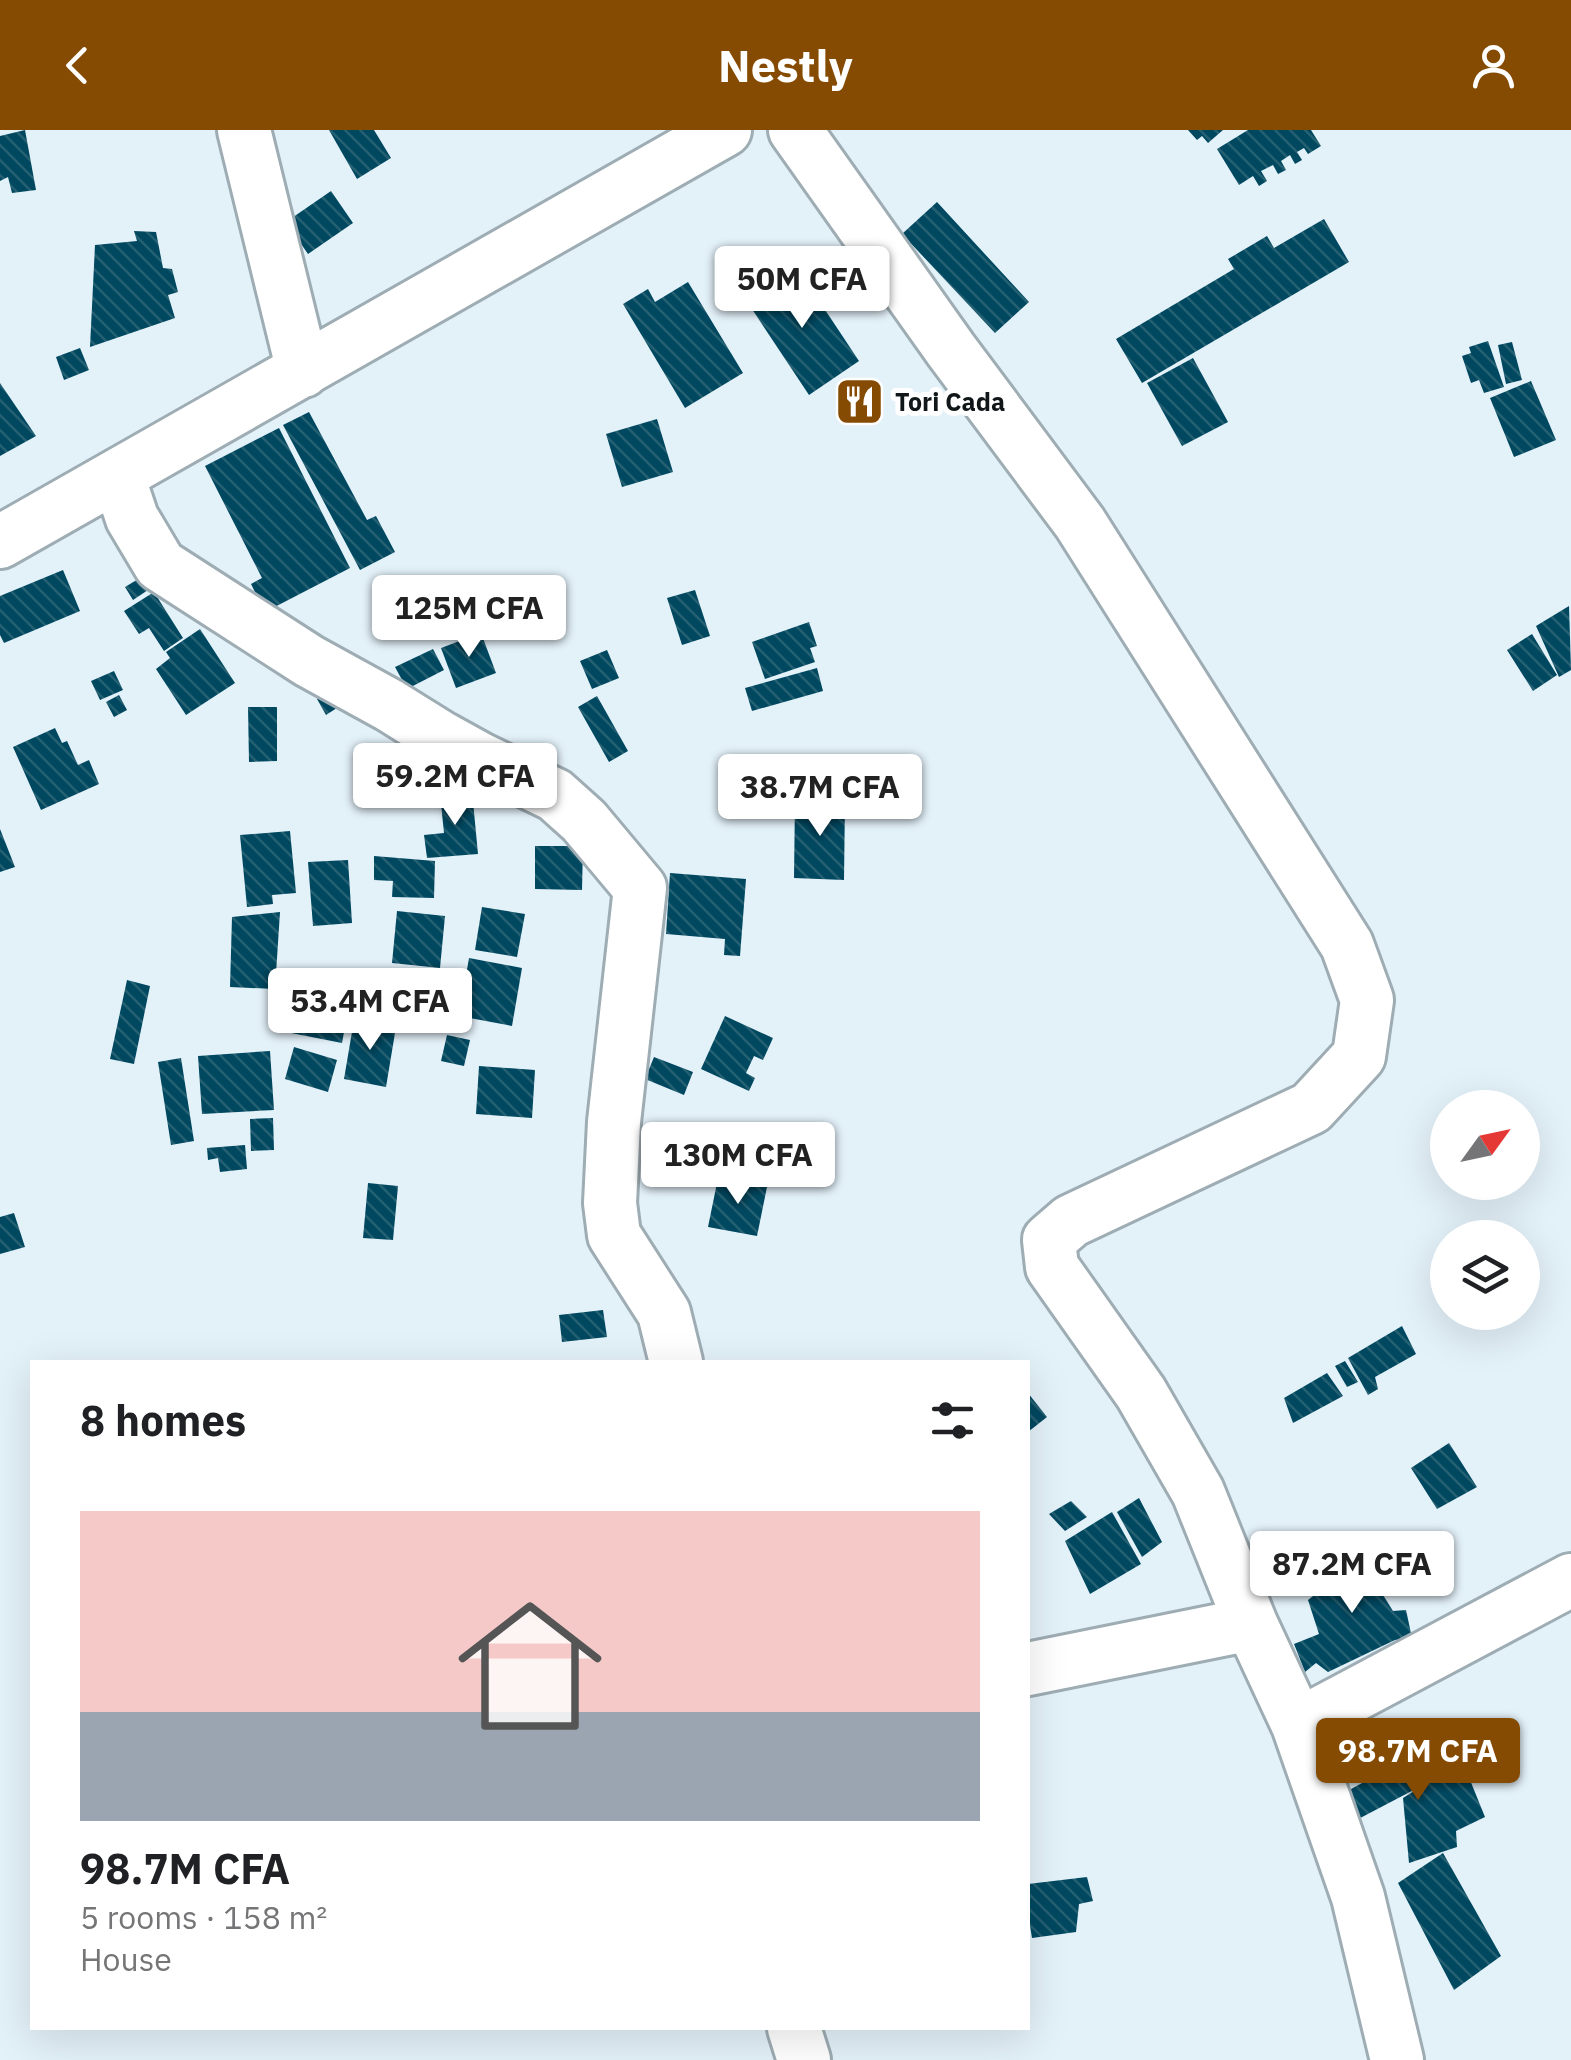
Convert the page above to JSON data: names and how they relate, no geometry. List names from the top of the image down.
{
  "places": {
    "restaurant": ["Tori Cada"]
  },
  "north": "top right",
  "page": {
    "header": "Nestly",
    "price": [
      "50M CFA",
      "125M CFA",
      "59.2M CFA",
      "38.7M CFA",
      "53.4M CFA",
      "130M CFA",
      "87.2M CFA",
      "98.7M CFA"
    ],
    "heading": "8 homes",
    "list": [
      {
        "name": "98.7M CFA",
        "note": "5 rooms · 158 m² · House"
      }
    ]
  }
}
